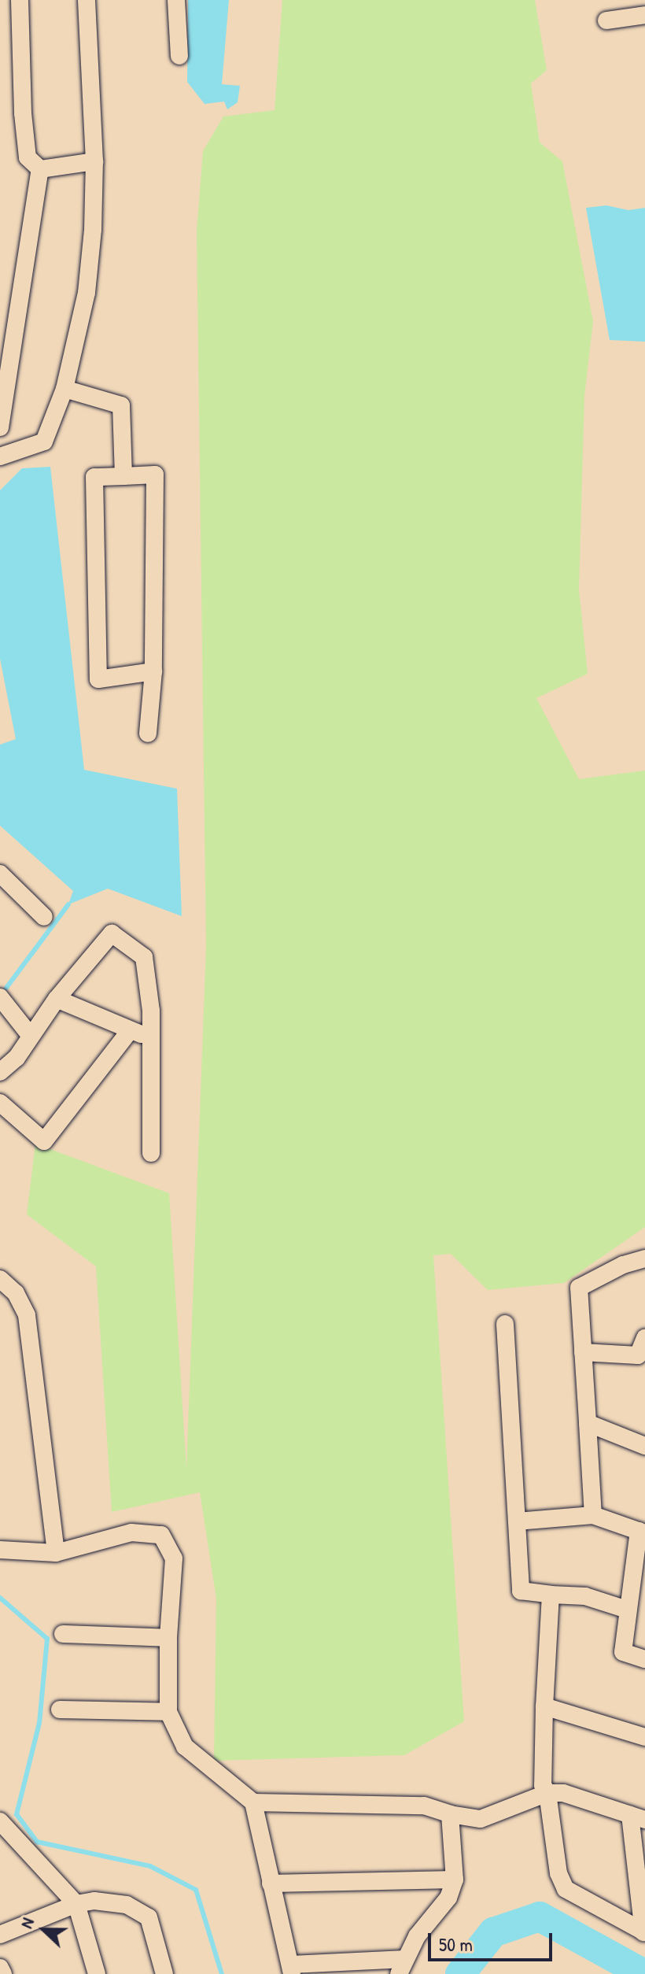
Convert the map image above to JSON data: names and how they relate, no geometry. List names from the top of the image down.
{
  "scale_bar": "50 m",
  "north": "left"
}
